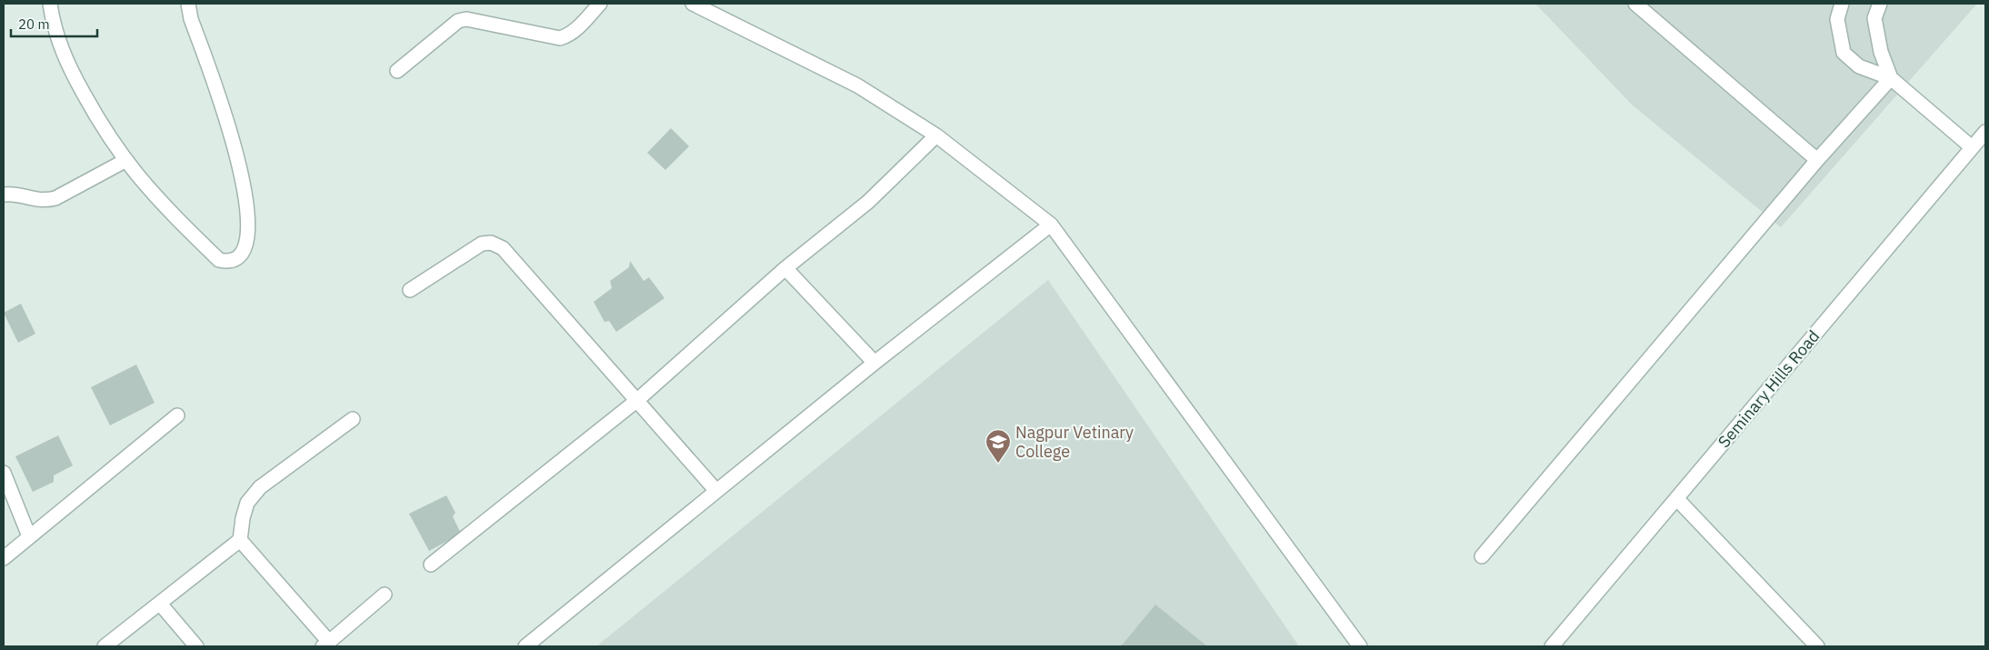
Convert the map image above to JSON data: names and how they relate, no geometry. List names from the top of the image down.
{
  "streets": {
    "street": ["Seminary Hills Road"]
  },
  "places": {
    "school or university": ["Nagpur Vetinary College"]
  },
  "scale_bar": "20 m"
}
